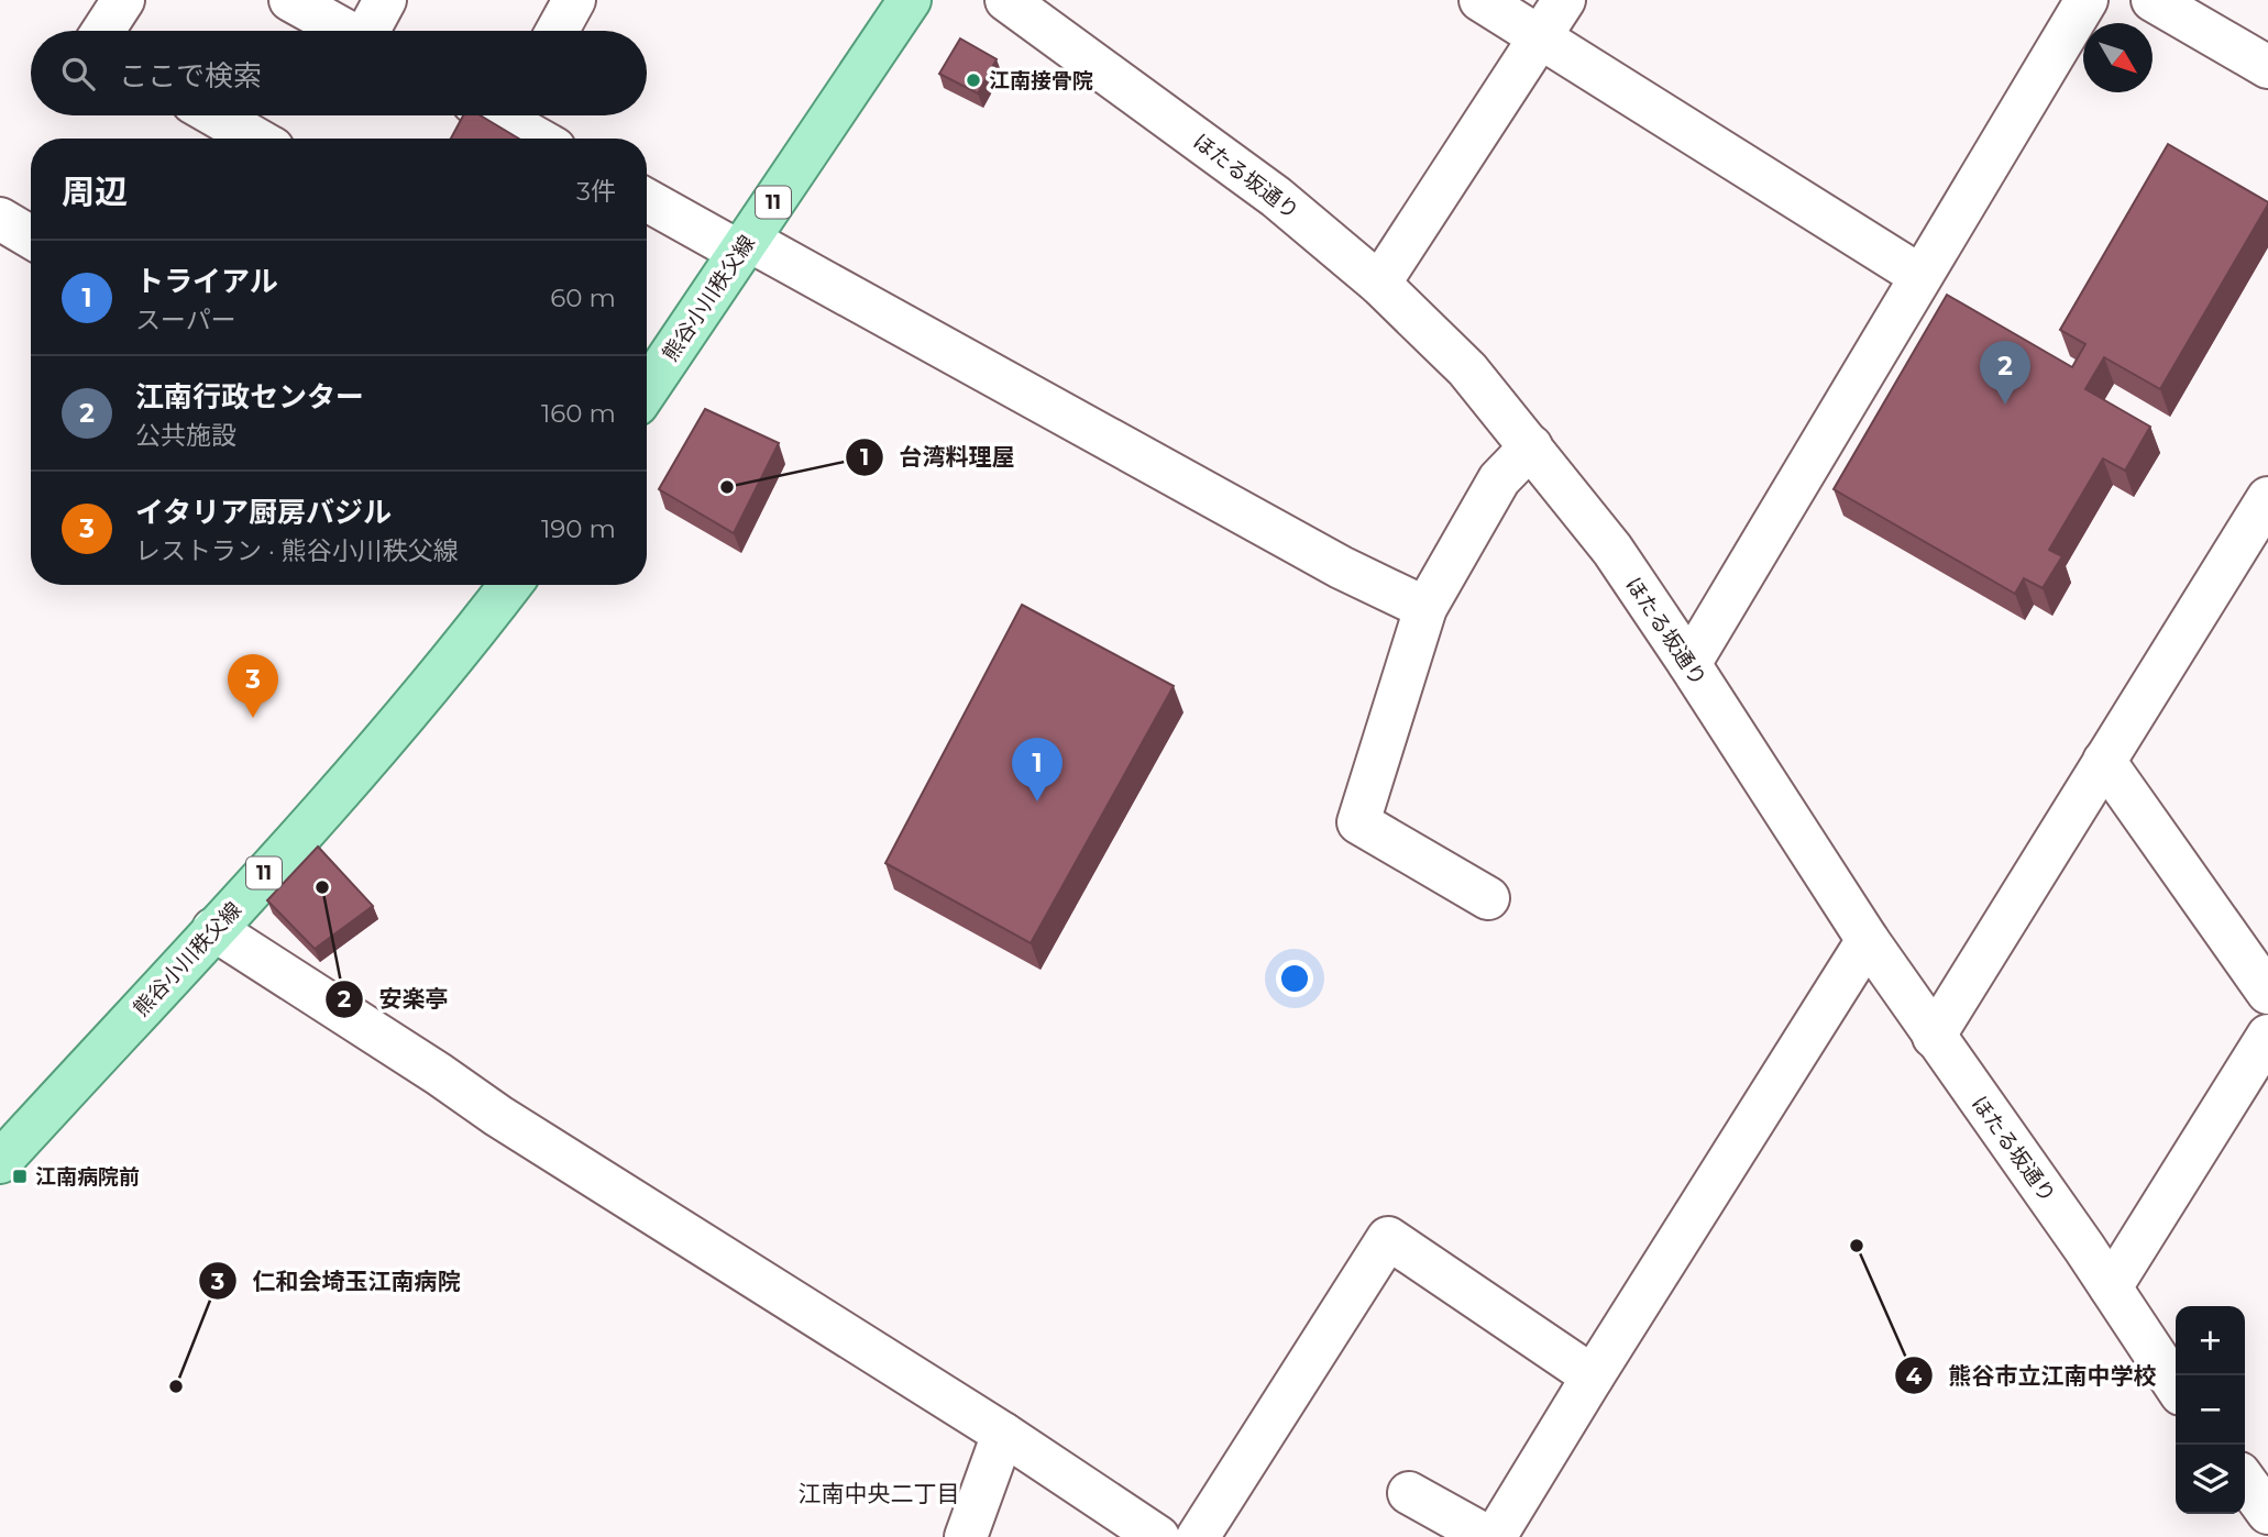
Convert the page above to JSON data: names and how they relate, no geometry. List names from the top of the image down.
{
  "streets": {
    "main road": ["11", "熊谷小川秩父線"],
    "street": ["ほたる坂通り"]
  },
  "districts": ["江南中央二丁目"],
  "places": {
    "other": [
      "江南接骨院",
      "台湾料理屋",
      "安楽亭",
      "熊谷市立江南中学校",
      "仁和会埼玉江南病院"
    ],
    "transit": ["江南病院前"]
  },
  "north": "bottom right",
  "page": {
    "search": "ここで検索",
    "heading": ["周辺", "3件"],
    "list": [
      {
        "mark": "1",
        "name": "トライアル",
        "note": "スーパー",
        "value": "60 m"
      },
      {
        "mark": "2",
        "name": "江南行政センター",
        "note": "公共施設",
        "value": "160 m"
      },
      {
        "mark": "3",
        "name": "イタリア厨房バジル",
        "note": "レストラン · 熊谷小川秩父線",
        "value": "190 m"
      }
    ],
    "pins": ["2", "3", "1"],
    "map_buttons": ["+", "−"]
  }
}
